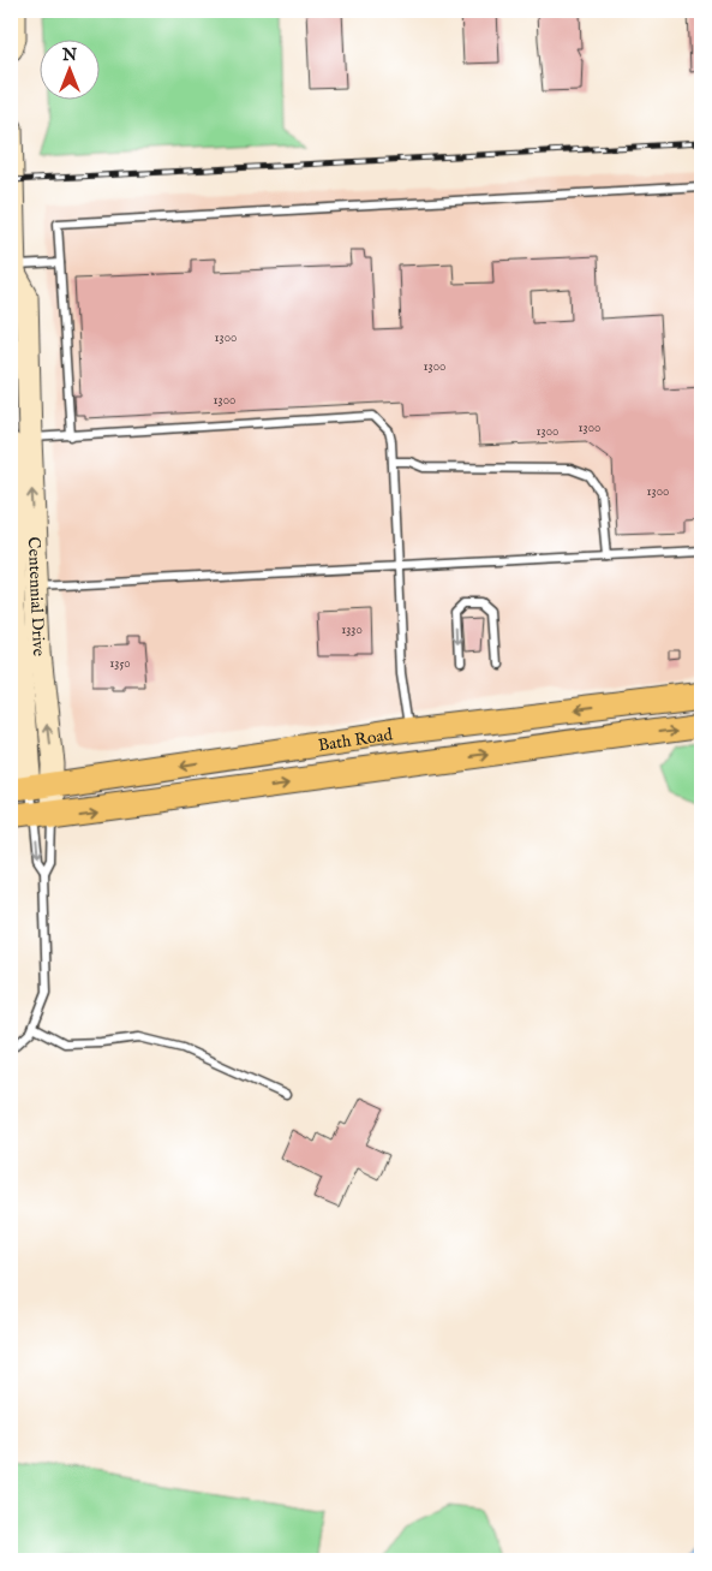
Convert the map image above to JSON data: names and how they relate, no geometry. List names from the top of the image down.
{
  "streets": {
    "main road": ["Centennial Drive", "Bath Road"]
  },
  "crossings": [
    ["Centennial Drive", "Bath Road"]
  ],
  "house_numbers": [
    "1300",
    "1300",
    "1300",
    "1300",
    "1300",
    "1300",
    "1330",
    "1350"
  ],
  "north": "top"
}
